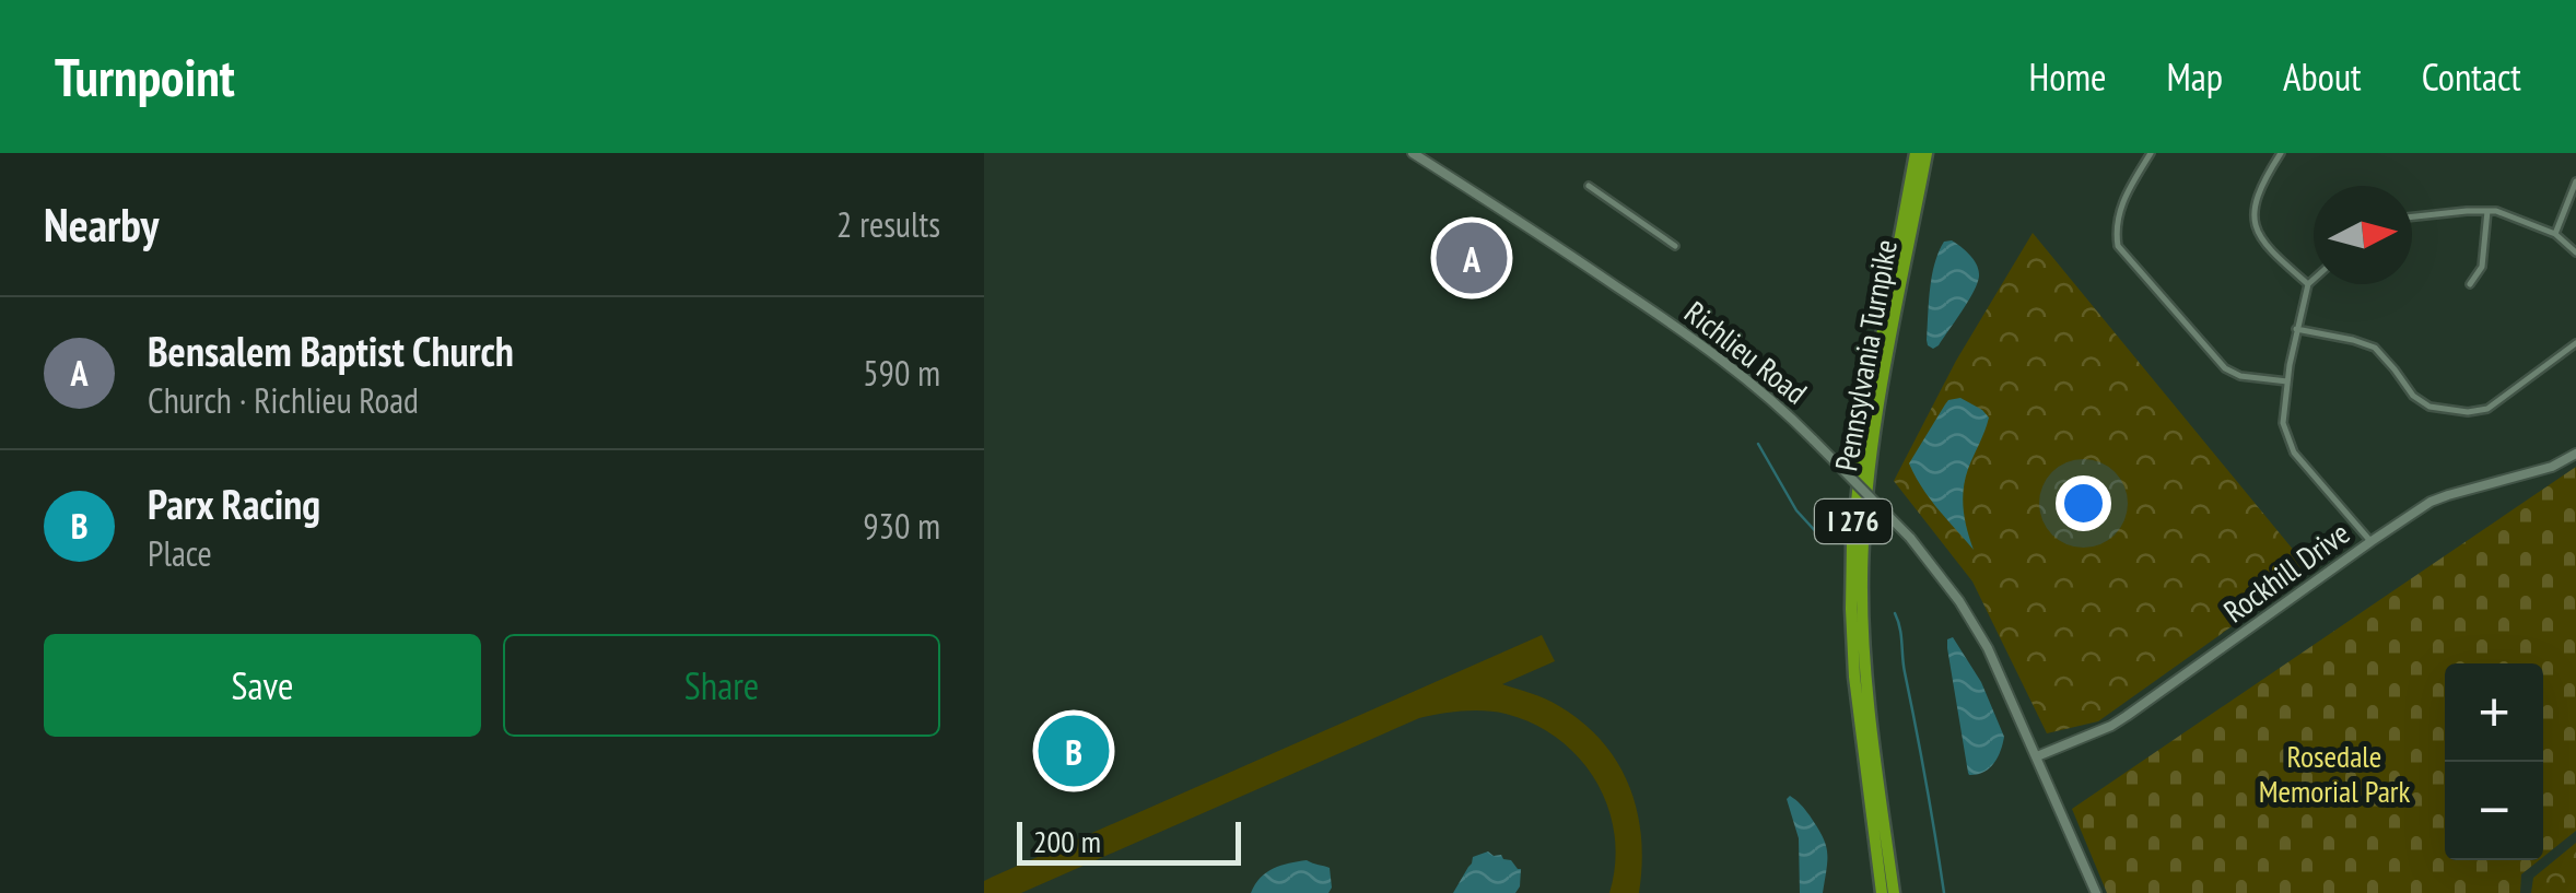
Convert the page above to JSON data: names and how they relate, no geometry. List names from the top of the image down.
{
  "streets": {
    "highway": ["Pennsylvania Turnpike", "I 276"],
    "main road": ["Richlieu Road", "Rockhill Drive"]
  },
  "crossings": [
    ["Richlieu Road", "Rockhill Drive"]
  ],
  "parks": ["Rosedale Memorial Park"],
  "scale_bar": "200 m",
  "north": "right",
  "page": {
    "header": "Turnpoint",
    "nav": [
      "Home",
      "Map",
      "About",
      "Contact"
    ],
    "heading": ["Nearby", "2 results"],
    "pins": ["A", "B"],
    "list": [
      {
        "mark": "A",
        "name": "Bensalem Baptist Church",
        "note": "Church · Richlieu Road",
        "value": "590 m"
      },
      {
        "mark": "B",
        "name": "Parx Racing",
        "note": "Place",
        "value": "930 m"
      }
    ],
    "buttons": ["Save", "Share"],
    "map_buttons": ["+", "−"],
    "scale": "200 m"
  }
}
